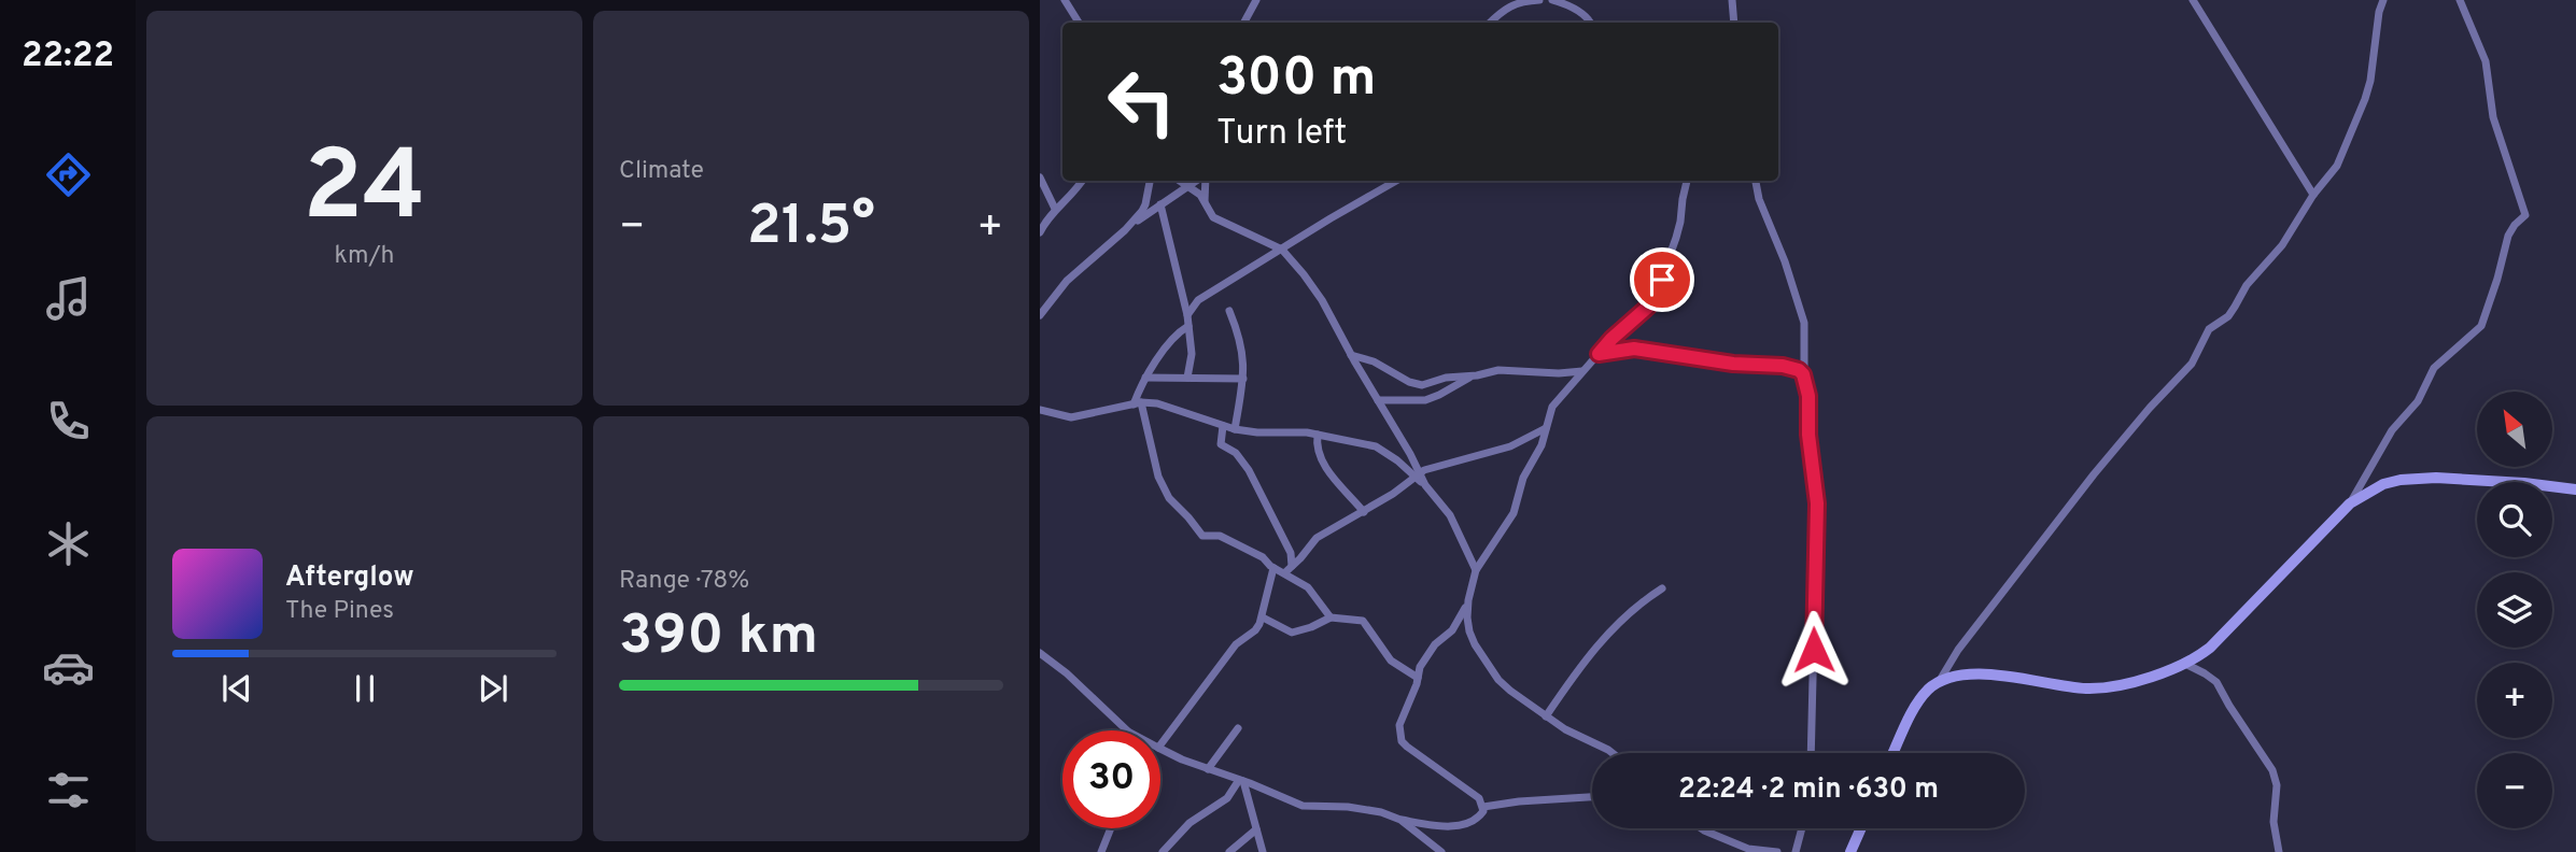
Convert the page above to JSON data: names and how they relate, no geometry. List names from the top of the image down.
{
  "north": "top left",
  "page": {
    "tabs": "22:22",
    "tile": [
      ["24", "km/h"],
      "Climate",
      ["Range · 78%", "390 km"]
    ],
    "turn": ["300 m", "Turn left"],
    "heat": ["−", "21.5°", "+"],
    "map_buttons": ["+", "−"],
    "song": ["Afterglow", "The Pines"],
    "limit": "30",
    "trip": "22:24 · 2 min · 630 m"
  }
}
